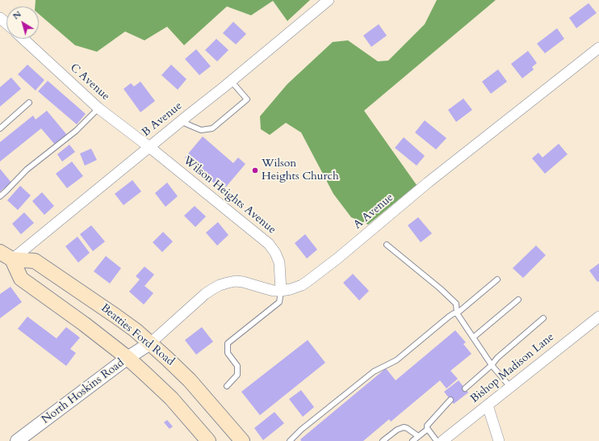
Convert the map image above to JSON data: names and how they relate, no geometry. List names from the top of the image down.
{
  "streets": {
    "main road": ["Beatties Ford Road"],
    "street": [
      "C Avenue",
      "B Avenue",
      "Wilson Heights Avenue",
      "A Avenue",
      "Bishop Madison Lane",
      "North Hoskins Road"
    ]
  },
  "crossings": [
    ["C Avenue", "B Avenue"],
    ["C Avenue", "Wilson Heights Avenue"],
    ["B Avenue", "Wilson Heights Avenue"],
    ["B Avenue", "Beatties Ford Road"],
    ["Wilson Heights Avenue", "A Avenue"],
    ["A Avenue", "Beatties Ford Road"],
    ["A Avenue", "North Hoskins Road"],
    ["Beatties Ford Road", "North Hoskins Road"]
  ],
  "places": ["Wilson Heights Church"],
  "north": "top left"
}
